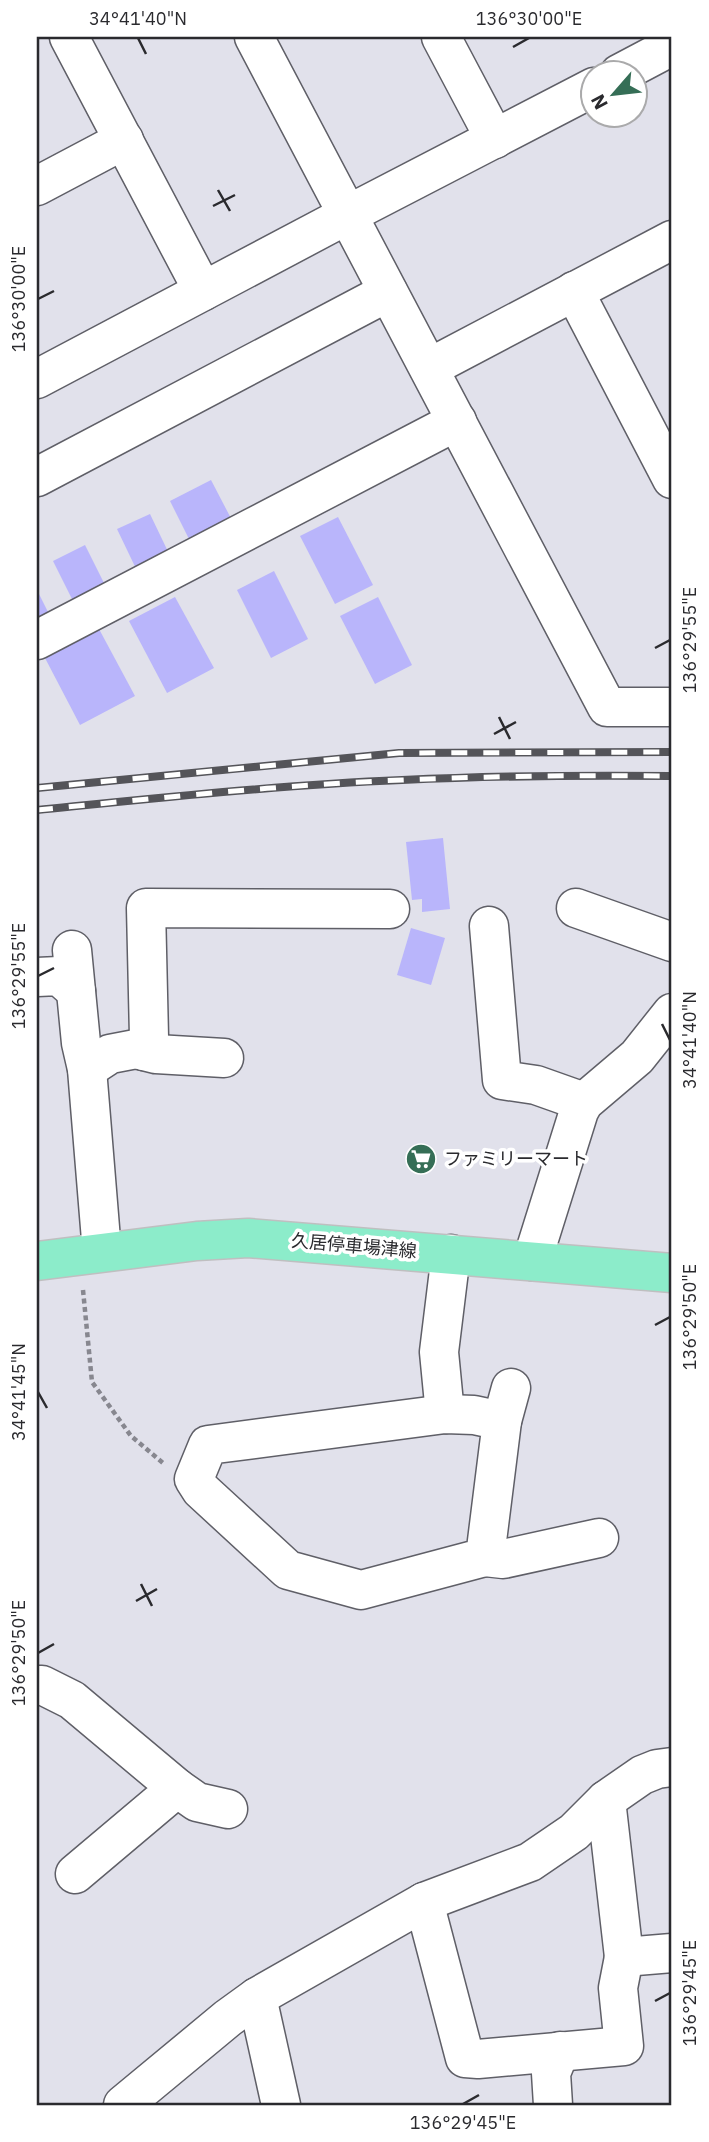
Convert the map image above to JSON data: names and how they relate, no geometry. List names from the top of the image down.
{
  "streets": {
    "main road": ["久居停車場津線"]
  },
  "places": {
    "supermarket": ["ファミリーマート"]
  },
  "north": "bottom left",
  "coordinates": [
    "34°41'40\"N",
    "136°30'00\"E",
    "136°29'55\"E",
    "136°29'50\"E",
    "34°41'45\"N",
    "136°29'45\"E"
  ]
}
